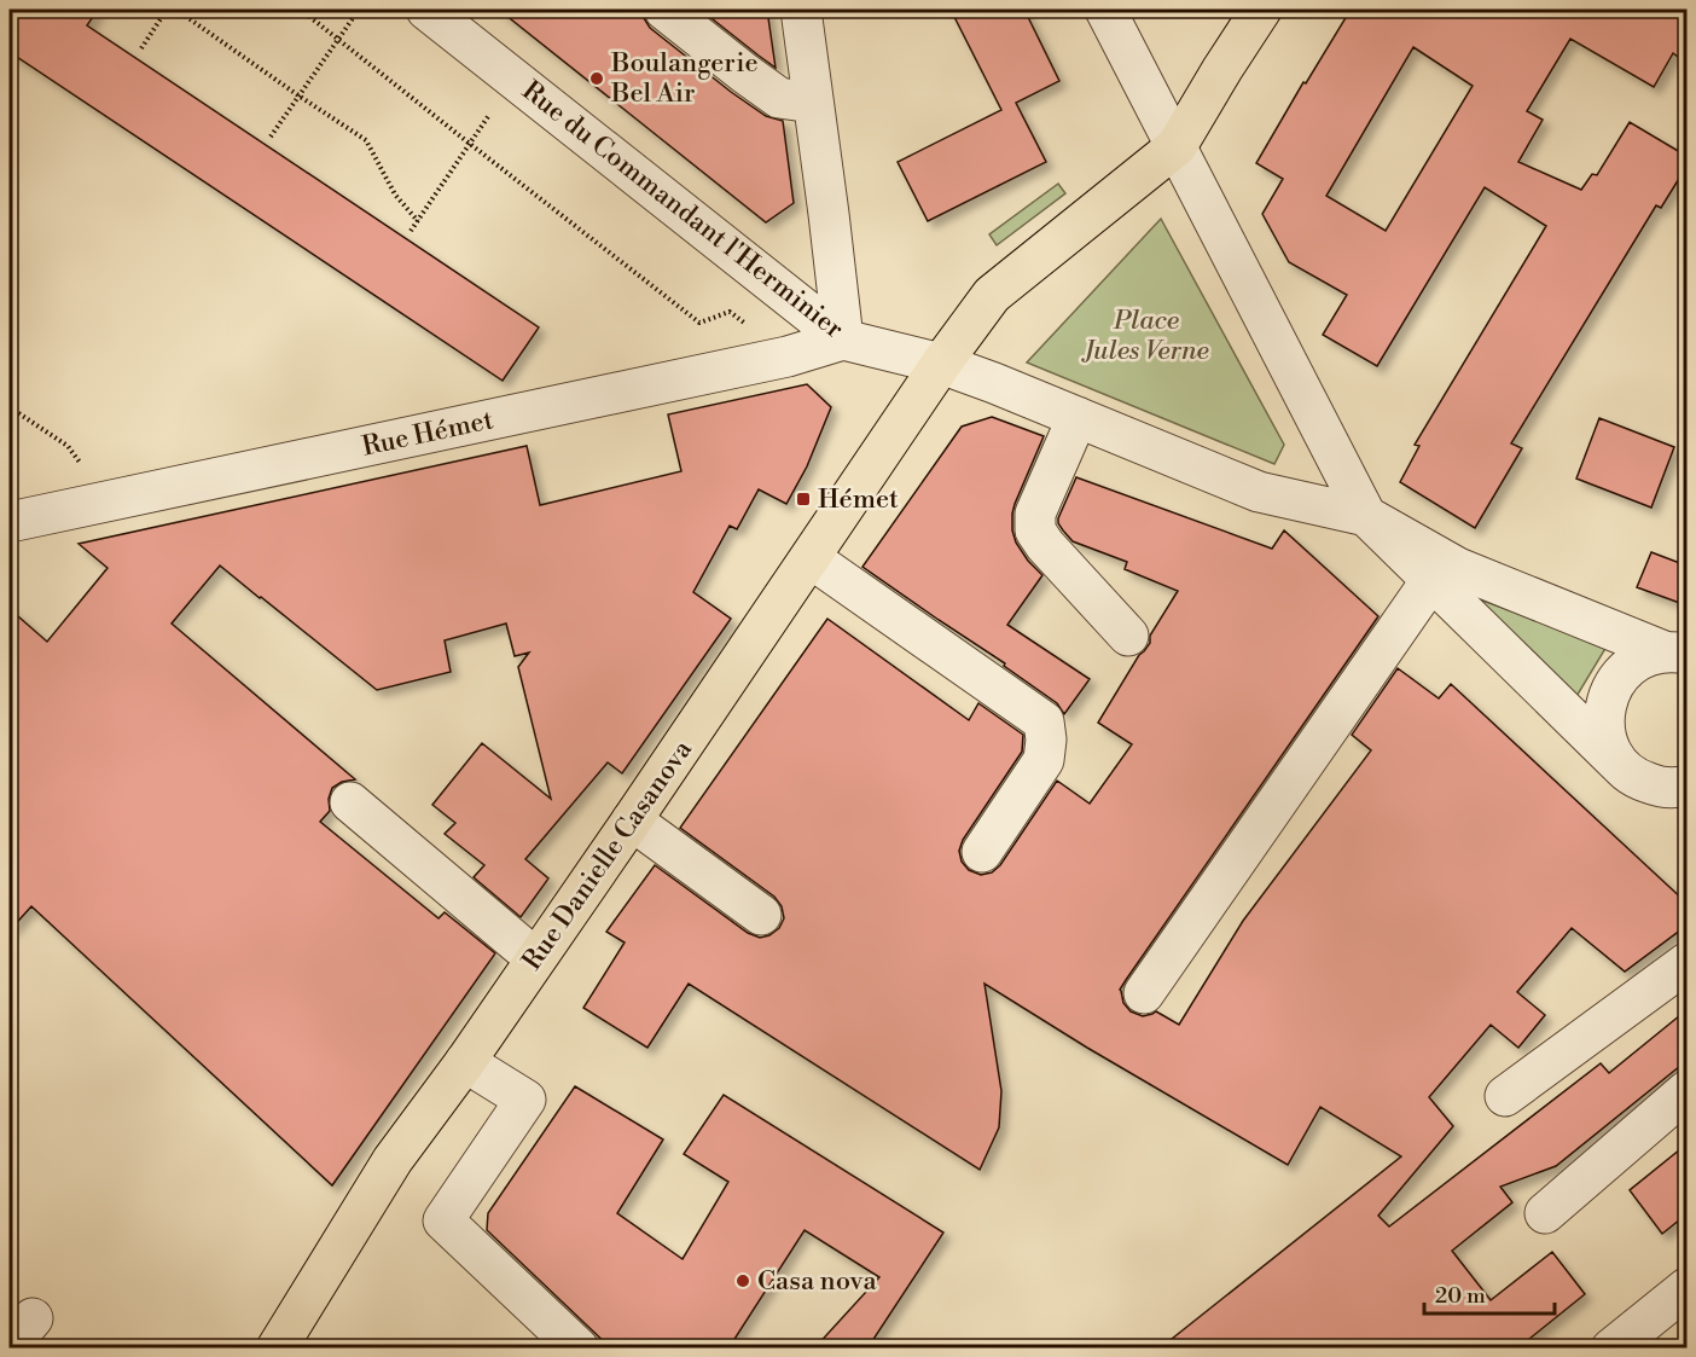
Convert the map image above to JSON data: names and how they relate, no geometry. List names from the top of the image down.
{
  "streets": {
    "main road": ["Rue Danielle Casanova"],
    "street": ["Rue du Commandant l'Herminier", "Rue Hémet"]
  },
  "crossings": [
    ["Rue du Commandant l'Herminier", "Rue Hémet"],
    ["Rue du Commandant l'Herminier", "Rue Danielle Casanova"]
  ],
  "parks": ["Place Jules Verne"],
  "places": {
    "other": ["Boulangerie Bel Air", "Casa nova"],
    "transit": ["Hémet"]
  },
  "scale_bar": "20 m"
}
